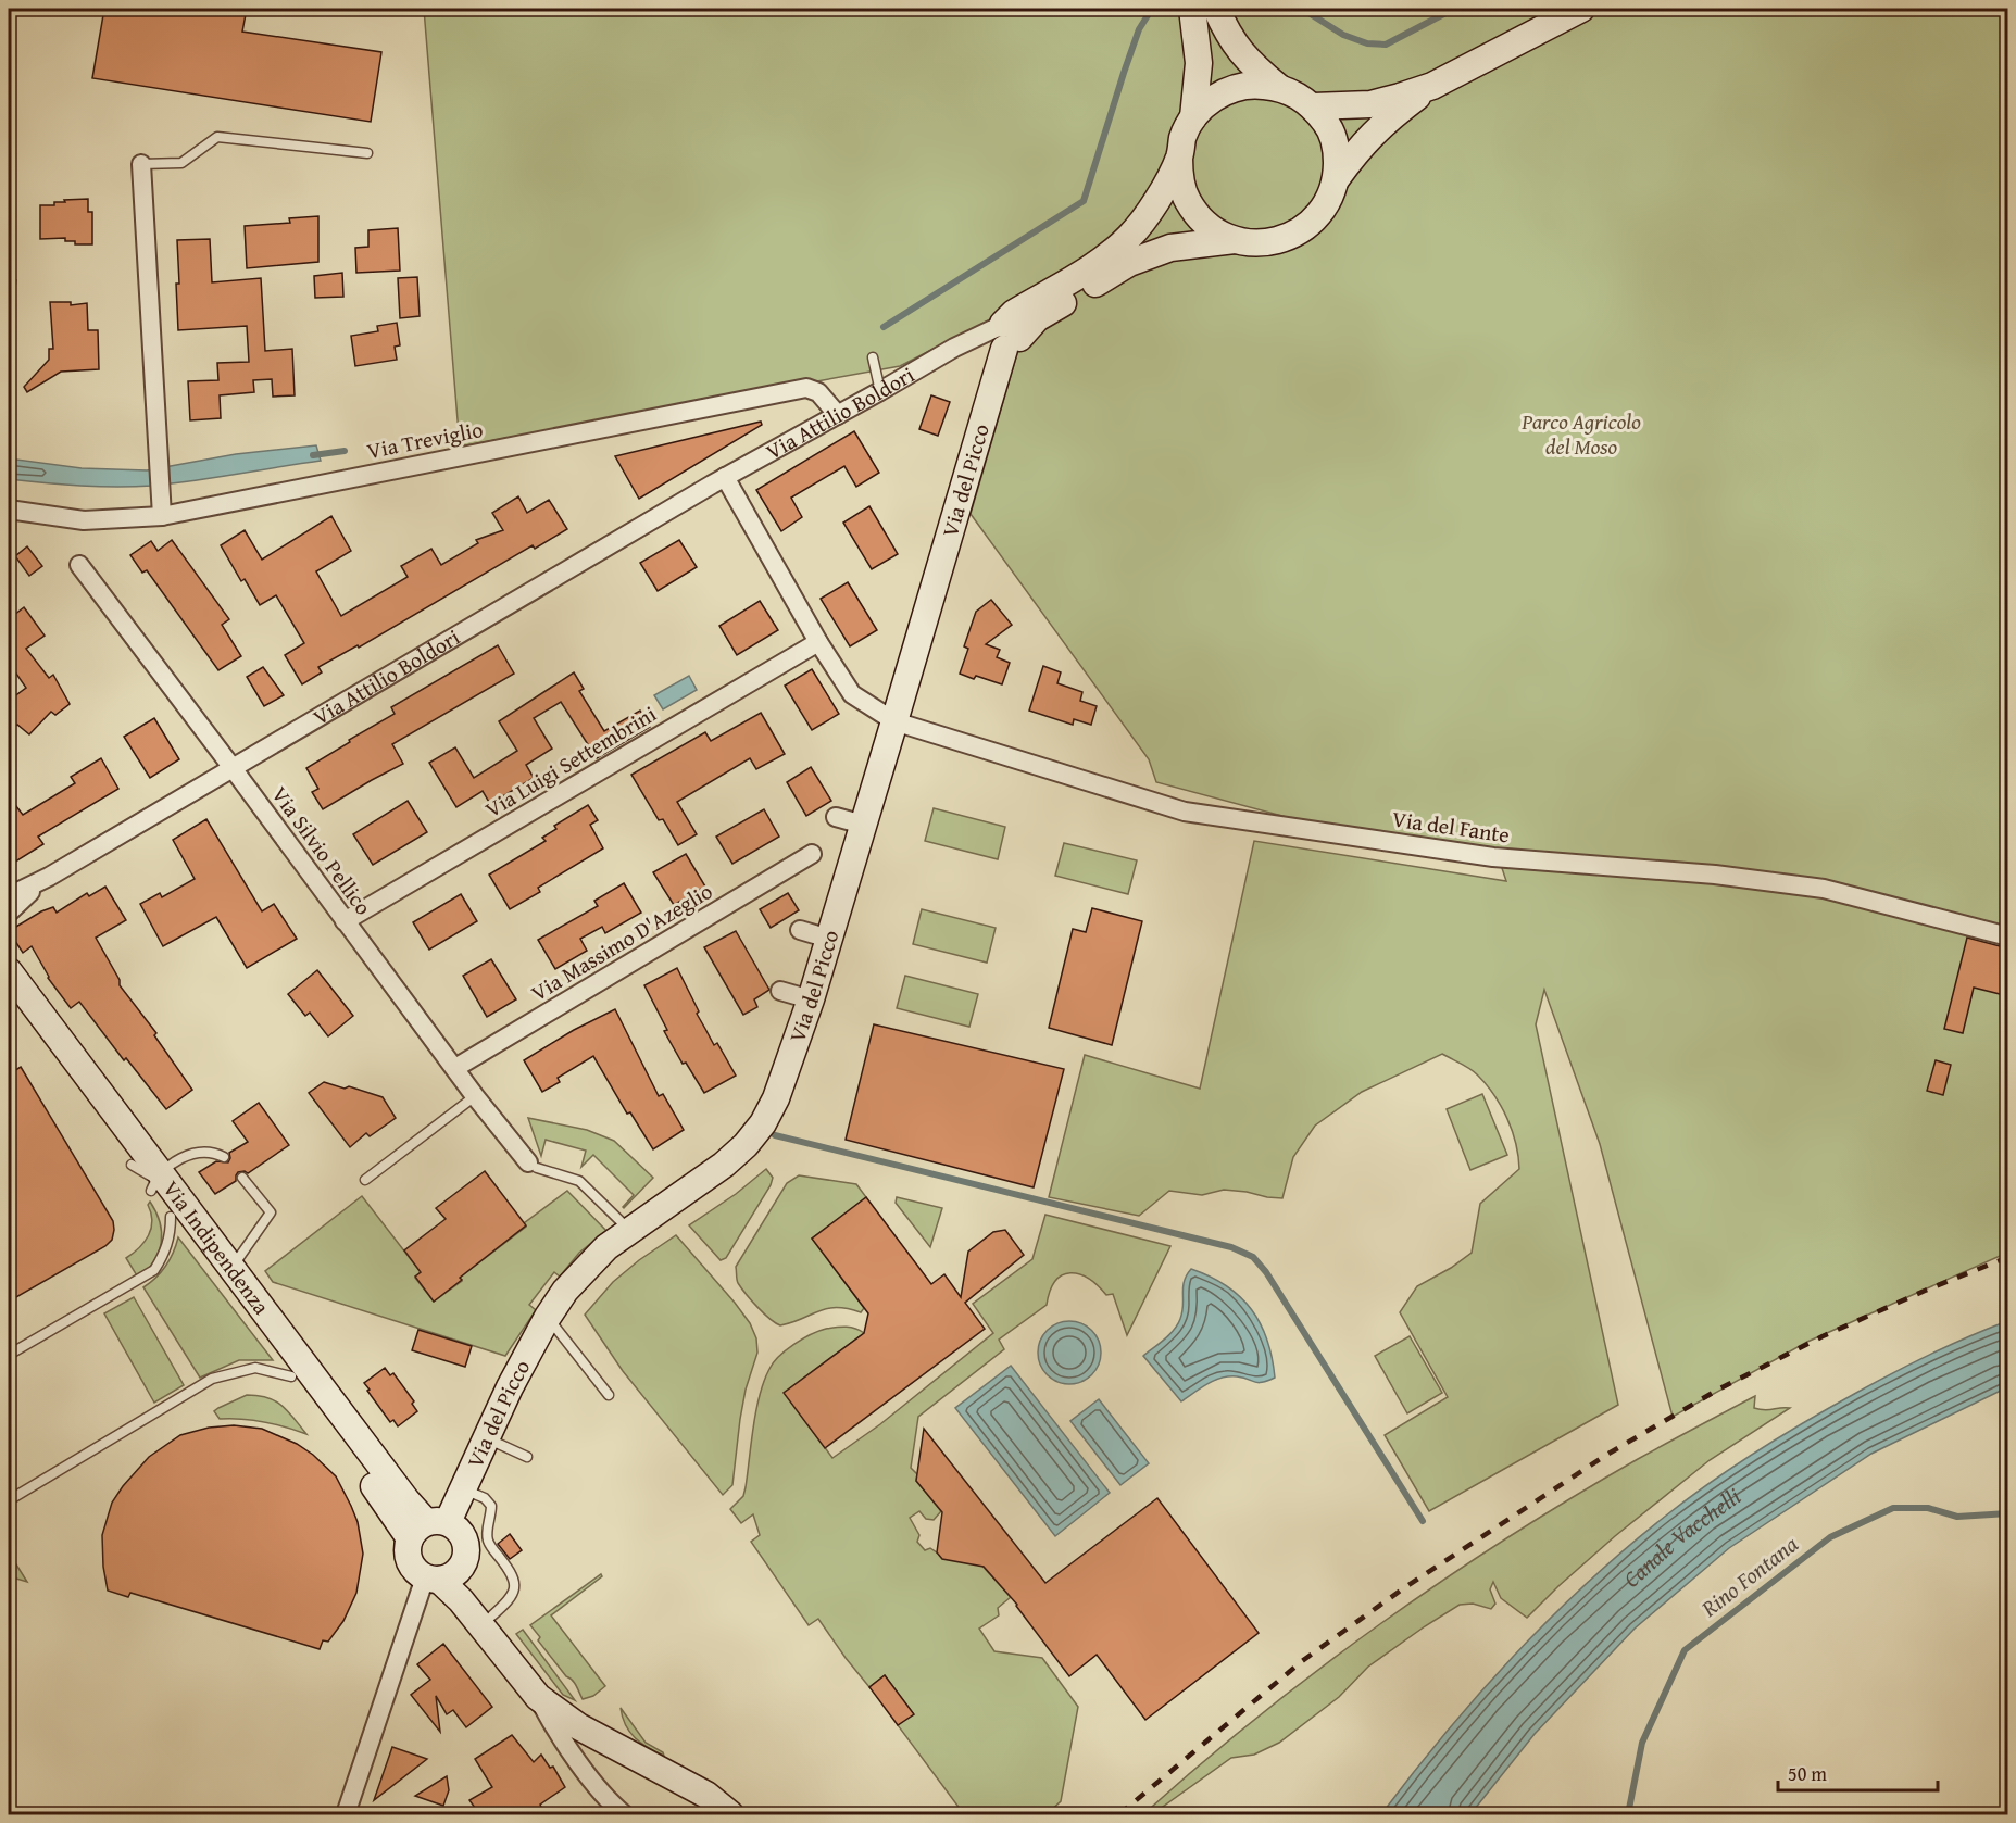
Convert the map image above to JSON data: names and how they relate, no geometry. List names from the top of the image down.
{
  "streets": {
    "main road": ["Via Attilio Boldori", "Via del Picco", "Via Indipendenza"],
    "street": [
      "Via Treviglio",
      "Via Luigi Settembrini",
      "Via del Fante",
      "Via Silvio Pellico",
      "Via Massimo D'Azeglio"
    ]
  },
  "crossings": [
    ["Via Attilio Boldori", "Via Treviglio"],
    ["Via Attilio Boldori", "Via del Picco"],
    ["Via Attilio Boldori", "Via Silvio Pellico"],
    ["Via del Picco", "Via del Fante"],
    ["Via del Picco", "Via Indipendenza"],
    ["Via Luigi Settembrini", "Via Silvio Pellico"],
    ["Via Silvio Pellico", "Via Massimo D'Azeglio"]
  ],
  "water": ["Canale Vacchelli", "Rino Fontana"],
  "parks": ["Parco Agricolo del Moso"],
  "scale_bar": "50 m"
}
